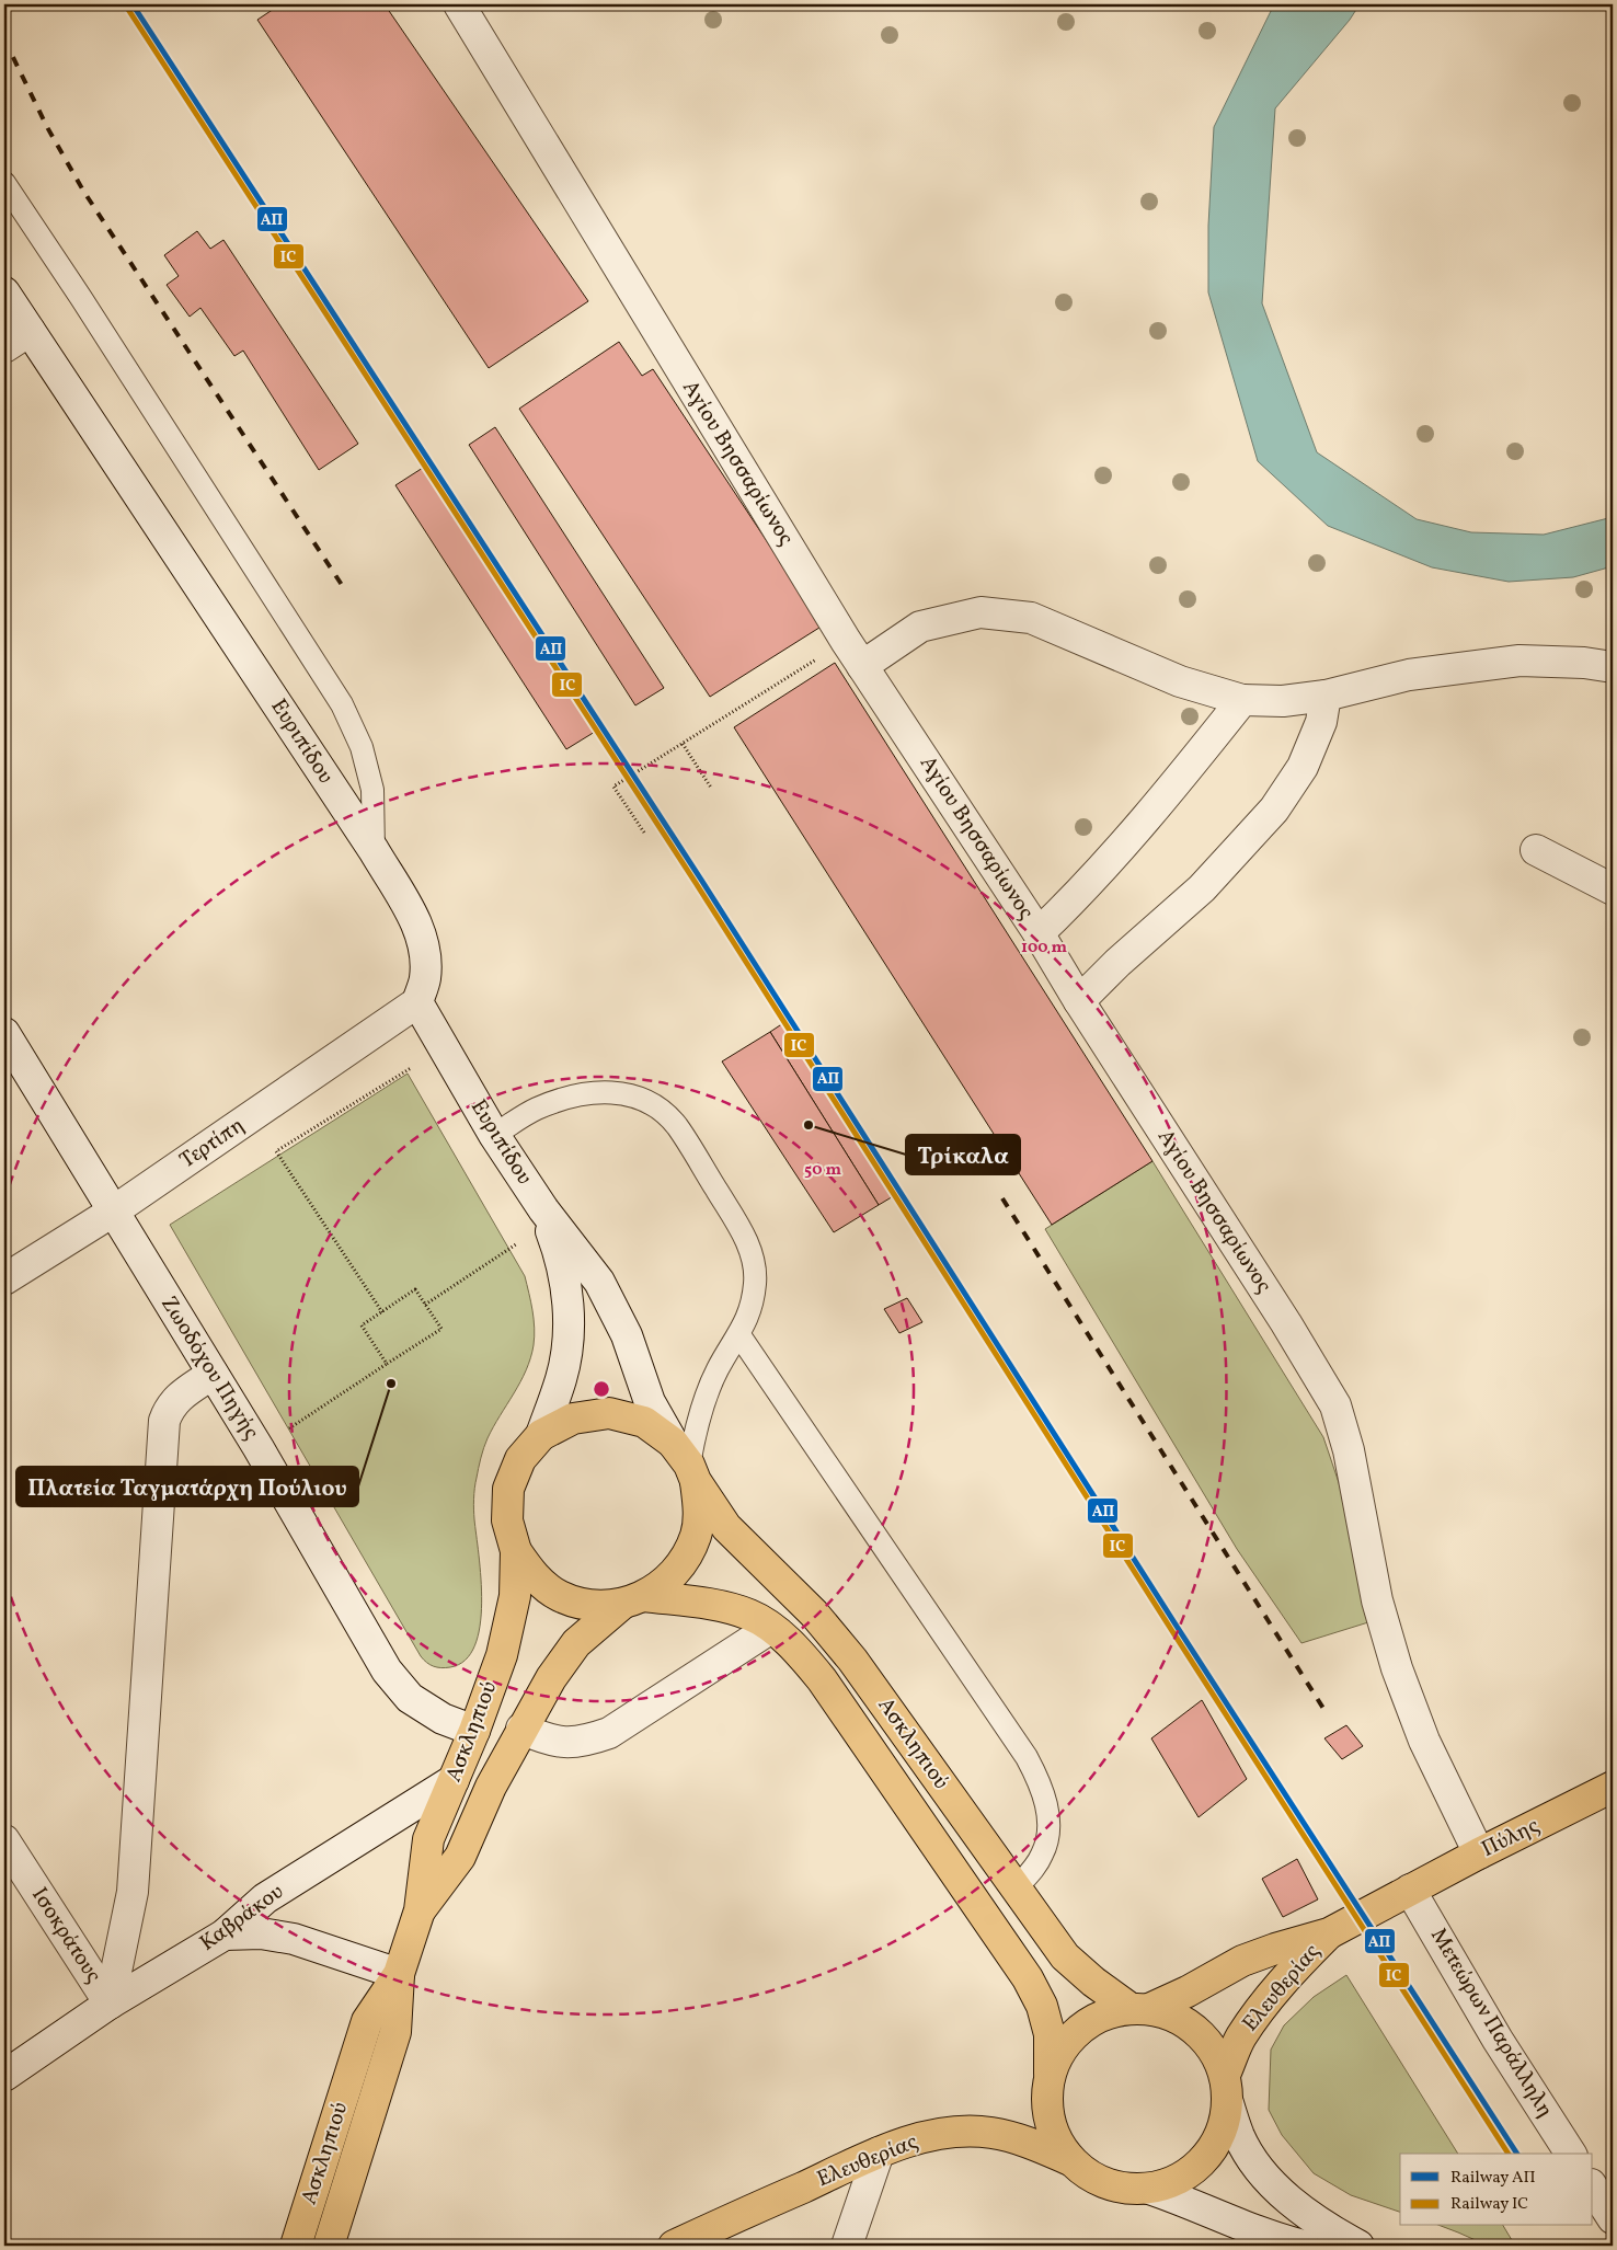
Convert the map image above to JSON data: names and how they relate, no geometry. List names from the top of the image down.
{
  "streets": {
    "main road": ["Ασκληπιού", "Πύλης", "Ελευθερίας"],
    "street": [
      "Αγίου Βησσαρίωνος",
      "Ευριπίδου",
      "Τερτίπη",
      "Ζωοδόχου Πηγής",
      "Καβράκου",
      "Ισοκράτους",
      "Μετεώρων Παράλληλη"
    ]
  },
  "crossings": [
    ["Αγίου Βησσαρίωνος", "Πύλης"],
    ["Ευριπίδου", "Τερτίπη"],
    ["Ευριπίδου", "Ασκληπιού"],
    ["Τερτίπη", "Ζωοδόχου Πηγής"],
    ["Ζωοδόχου Πηγής", "Ασκληπιού"],
    ["Ασκληπιού", "Καβράκου"],
    ["Ασκληπιού", "Ελευθερίας"],
    ["Πύλης", "Ελευθερίας"],
    ["Πύλης", "Μετεώρων Παράλληλη"],
    ["Καβράκου", "Ισοκράτους"],
    ["Ελευθερίας", "Μετεώρων Παράλληλη"]
  ],
  "places": ["Τρίκαλα", "Πλατεία Ταγματάρχη Πούλιου"],
  "lines": ["rail line ΑΠ", "rail line IC"],
  "legend": ["Railway ΑΠ", "Railway IC"],
  "rings": ["100 m", "50 m"]
}
